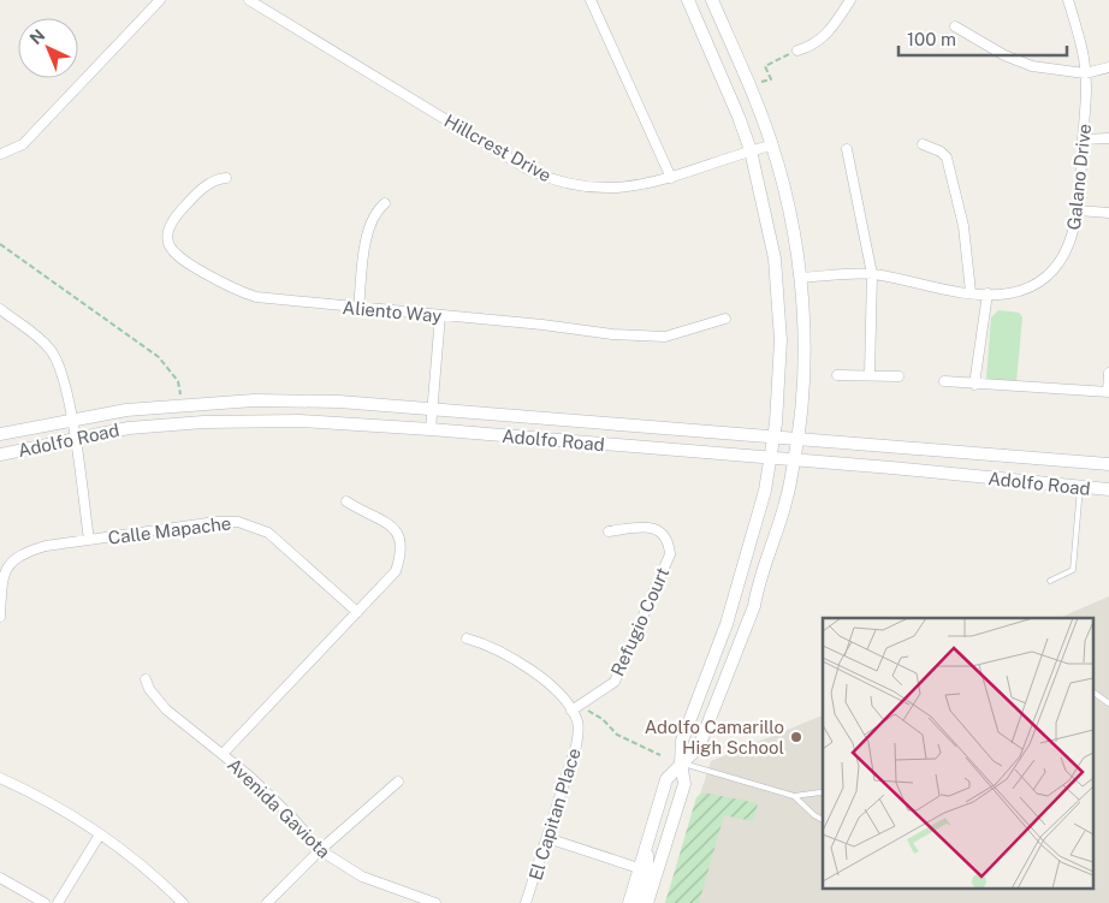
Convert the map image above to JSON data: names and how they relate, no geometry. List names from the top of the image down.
{
  "streets": {
    "main road": ["Adolfo Road"],
    "street": [
      "Hillcrest Drive",
      "Galano Drive",
      "Aliento Way",
      "Calle Mapache",
      "Refugio Court",
      "Avenida Gaviota",
      "El Capitan Place"
    ]
  },
  "crossings": [
    ["Refugio Court", "El Capitan Place"]
  ],
  "places": ["Adolfo Camarillo High School"],
  "scale_bar": "100 m",
  "north": "top left"
}
